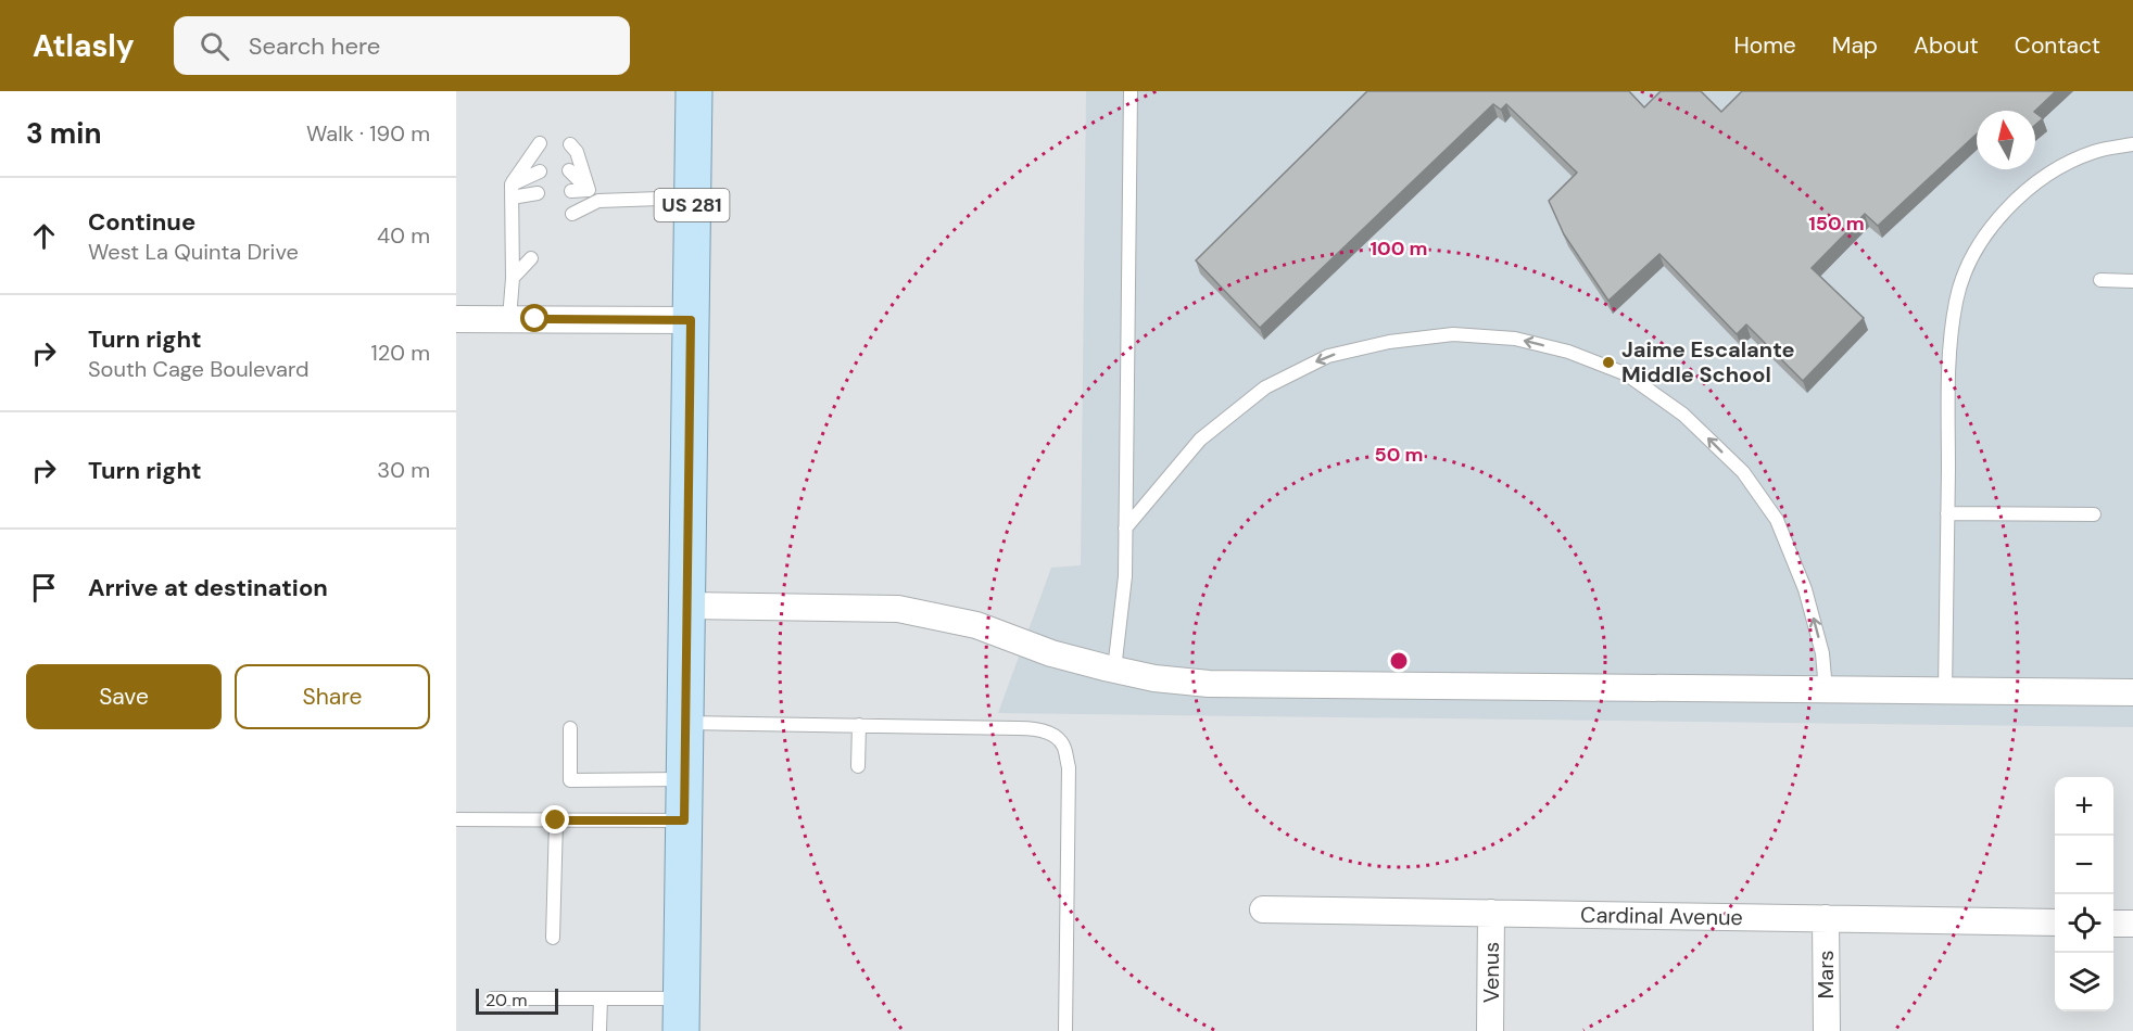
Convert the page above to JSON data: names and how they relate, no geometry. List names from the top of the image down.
{
  "streets": {
    "main road": ["US 281"],
    "street": ["Cardinal Avenue", "Venus", "Mars"]
  },
  "crossings": [
    ["Cardinal Avenue", "Venus"],
    ["Cardinal Avenue", "Mars"]
  ],
  "places": ["Jaime Escalante Middle School"],
  "scale_bar": "20 m",
  "north": "top",
  "page": {
    "header": "Atlasly",
    "search": "Search here",
    "nav": [
      "Home",
      "Map",
      "About",
      "Contact"
    ],
    "heading": ["3 min", "Walk · 190 m"],
    "list": [
      ["Continue", "West La Quinta Drive", "40 m"],
      ["Turn right", "South Cage Boulevard", "120 m"],
      ["Turn right", "30 m"],
      "Arrive at destination"
    ],
    "buttons": ["Save", "Share"],
    "map_buttons": ["+", "−"],
    "scale": "20 m"
  },
  "rings": ["150 m", "100 m", "50 m"]
}
